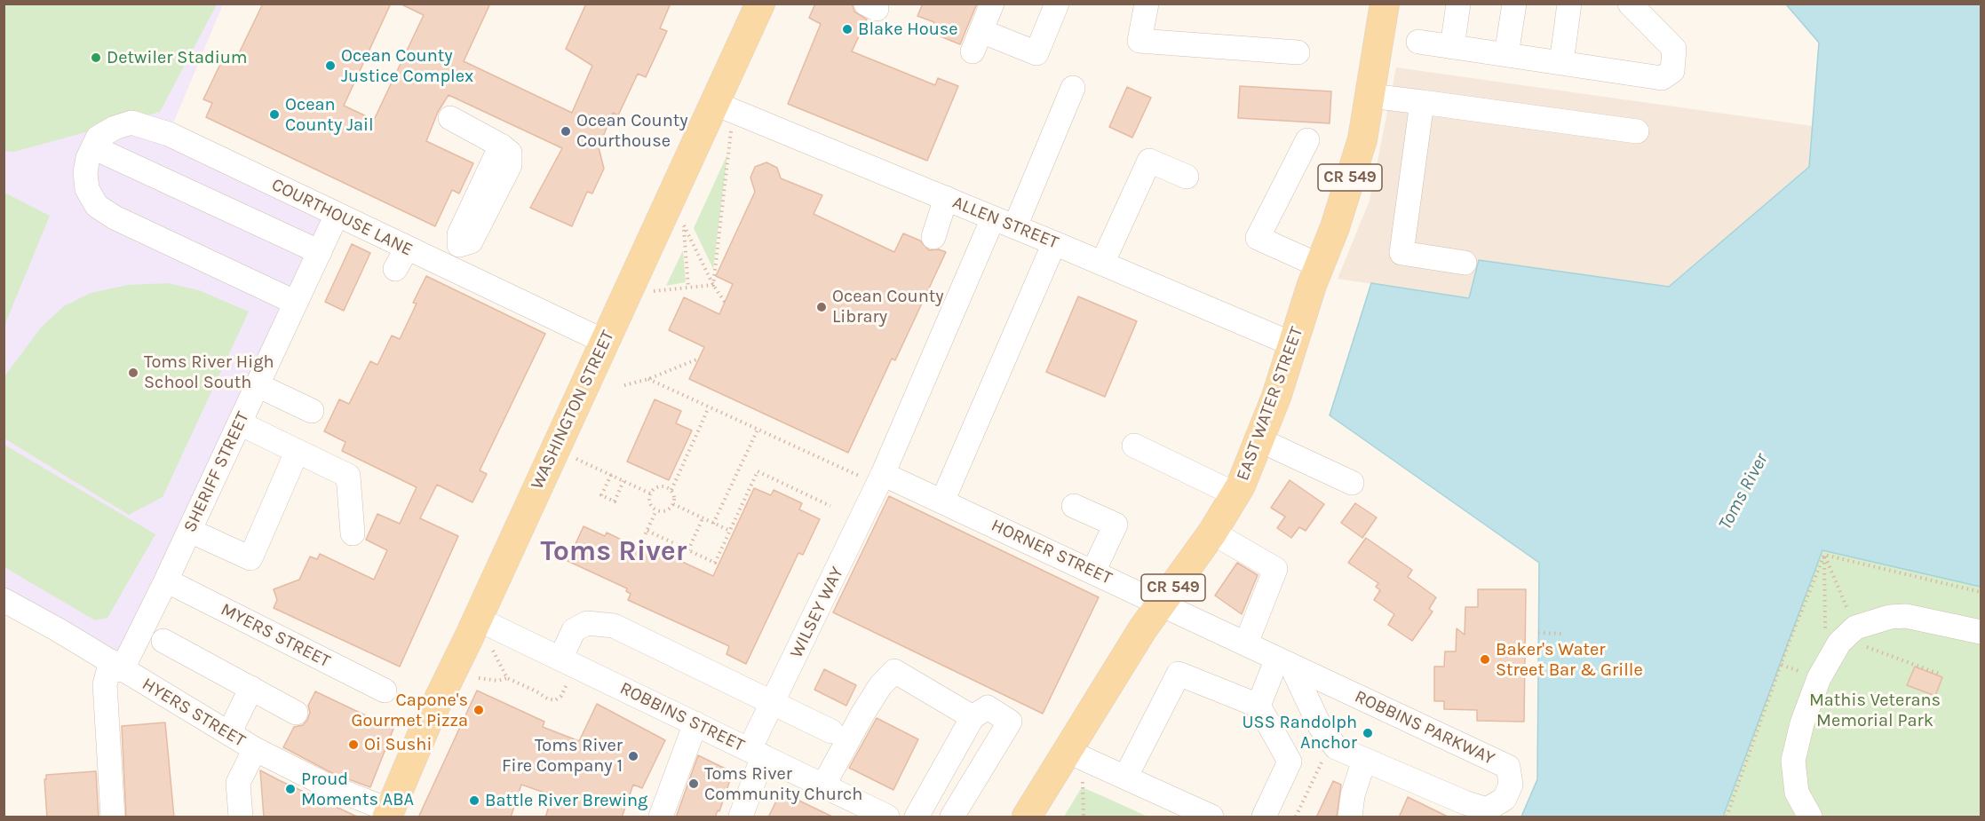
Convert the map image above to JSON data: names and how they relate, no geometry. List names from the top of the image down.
{
  "streets": {
    "main road": ["CR 549", "EAST WATER STREET", "WASHINGTON STREET"],
    "street": [
      "COURTHOUSE LANE",
      "ALLEN STREET",
      "SHERIFF STREET",
      "HORNER STREET",
      "WILSEY WAY",
      "MYERS STREET",
      "HYERS STREET",
      "ROBBINS STREET",
      "ROBBINS PARKWAY"
    ]
  },
  "crossings": [
    ["COURTHOUSE LANE", "WASHINGTON STREET"],
    ["COURTHOUSE LANE", "SHERIFF STREET"],
    ["ALLEN STREET", "EAST WATER STREET"],
    ["ALLEN STREET", "WASHINGTON STREET"],
    ["ALLEN STREET", "WILSEY WAY"],
    ["EAST WATER STREET", "HORNER STREET"],
    ["EAST WATER STREET", "ROBBINS PARKWAY"],
    ["WASHINGTON STREET", "HYERS STREET"],
    ["WASHINGTON STREET", "ROBBINS STREET"],
    ["SHERIFF STREET", "MYERS STREET"],
    ["SHERIFF STREET", "HYERS STREET"],
    ["HORNER STREET", "WILSEY WAY"],
    ["HORNER STREET", "ROBBINS PARKWAY"],
    ["WILSEY WAY", "ROBBINS STREET"]
  ],
  "districts": ["Toms River"],
  "water": ["Toms River"],
  "parks": ["Mathis Veterans Memorial Park"],
  "places": [
    "Blake House",
    "Detwiler Stadium",
    "Ocean County Justice Complex",
    "Ocean County Jail",
    "Ocean County Courthouse",
    "Ocean County Library",
    "Toms River High School South",
    "Baker's Water Street Bar & Grille",
    "Capone's Gourmet Pizza",
    "USS Randolph Anchor",
    "Oi Sushi",
    "Toms River Fire Company 1",
    "Toms River Community Church",
    "Proud Moments ABA",
    "Battle River Brewing"
  ]
}
